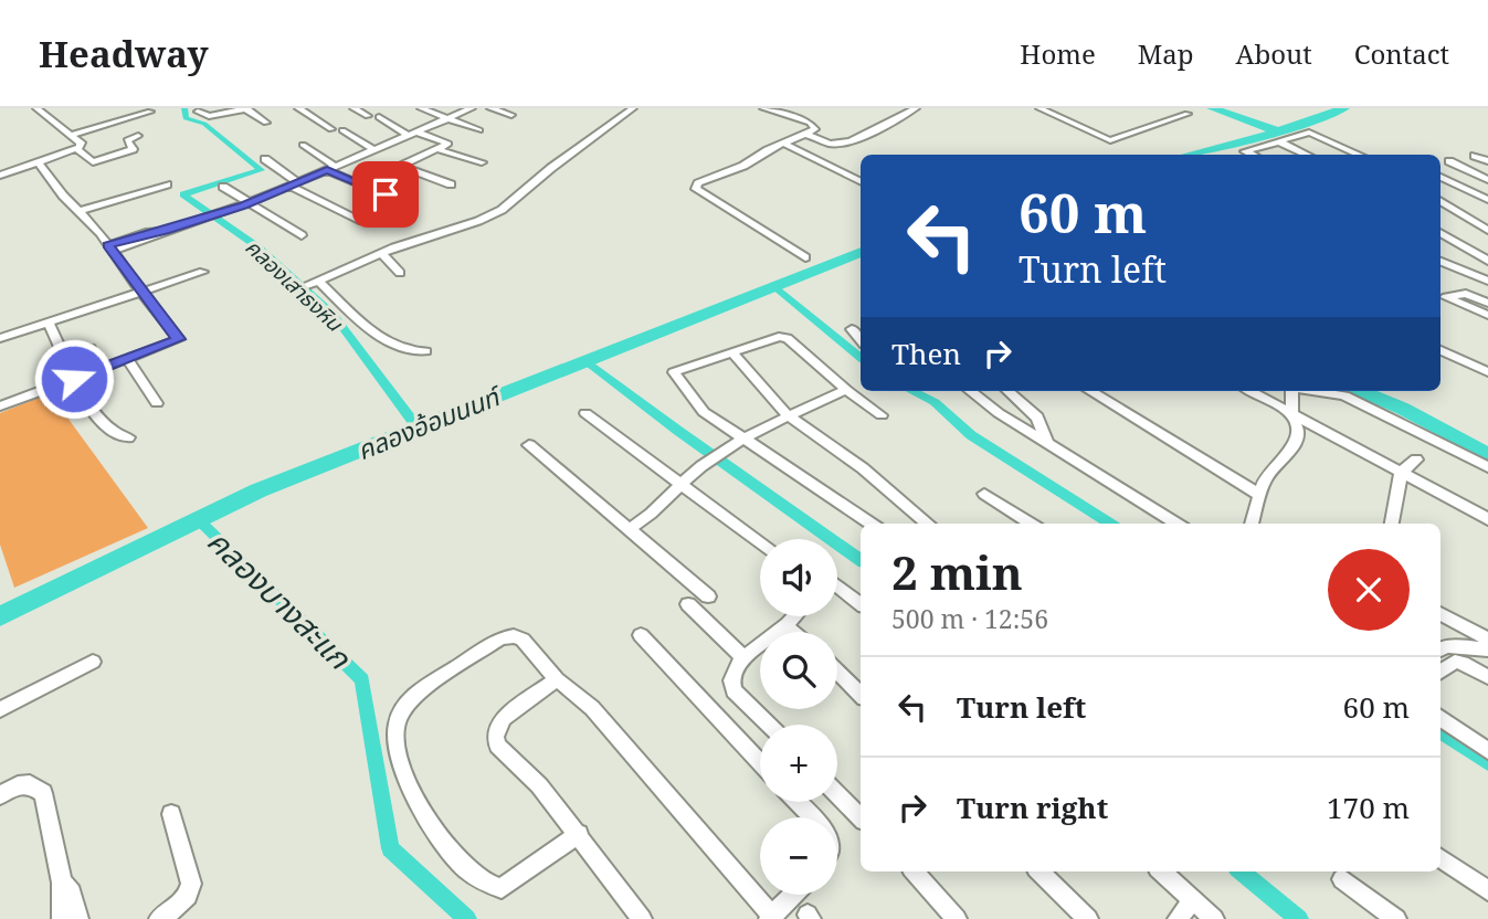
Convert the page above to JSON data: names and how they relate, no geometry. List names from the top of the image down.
{
  "water": ["คลองเสาธงหิน", "คลองอ้อมนนท์", "คลองบางสะแก"],
  "page": {
    "header": "Headway",
    "nav": [
      "Home",
      "Map",
      "About",
      "Contact"
    ],
    "turn": ["60 m", "Turn left"],
    "then": "Then",
    "heading": ["2 min", "500 m · 12:56"],
    "map_buttons": ["+", "−"],
    "list": [
      {
        "name": "Turn left",
        "value": "60 m"
      },
      {
        "name": "Turn right",
        "value": "170 m"
      }
    ]
  }
}
